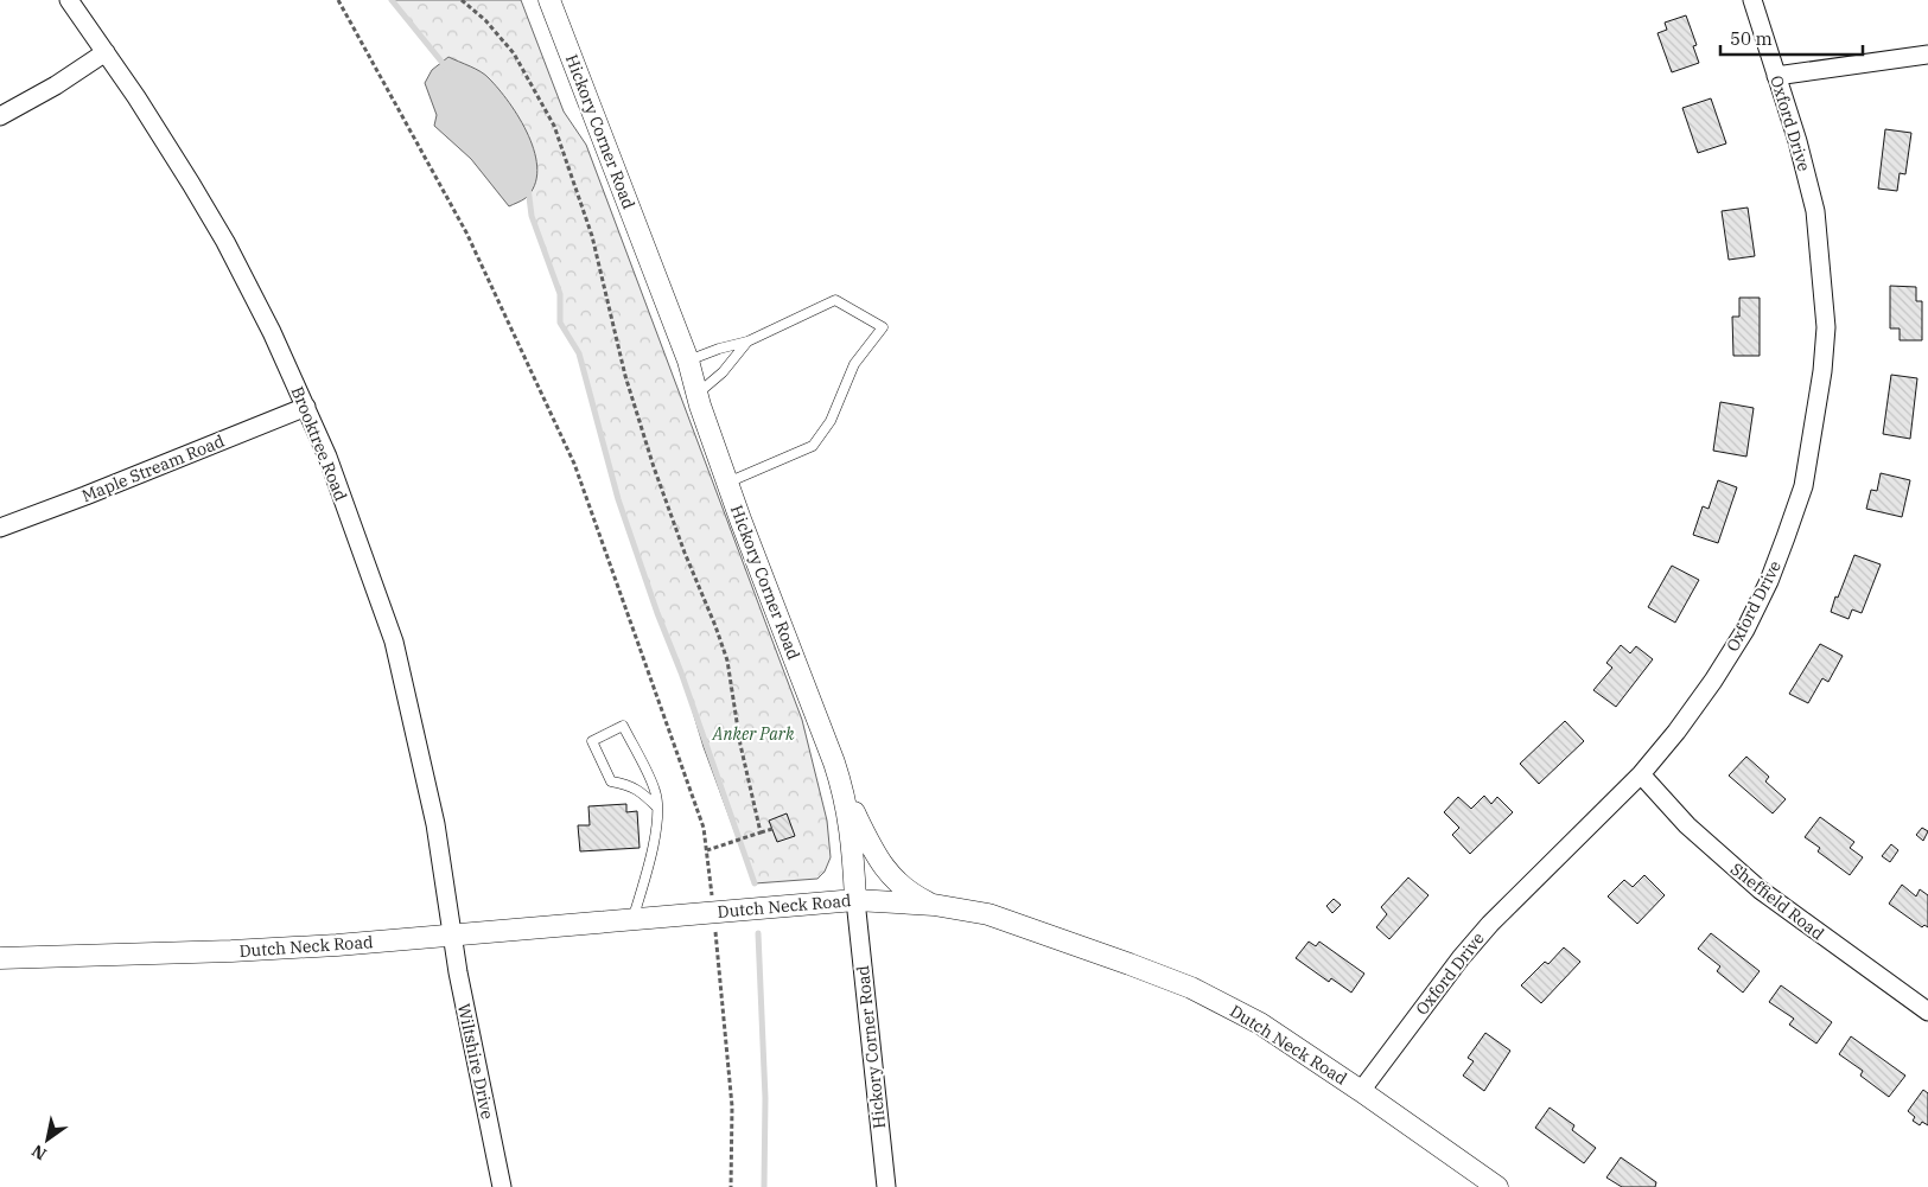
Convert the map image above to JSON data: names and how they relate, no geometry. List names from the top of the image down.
{
  "streets": {
    "street": [
      "Oxford Drive",
      "Hickory Corner Road",
      "Brooktree Road",
      "Maple Stream Road",
      "Sheffield Road",
      "Dutch Neck Road",
      "Wiltshire Drive"
    ]
  },
  "crossings": [
    ["Oxford Drive", "Sheffield Road"],
    ["Oxford Drive", "Dutch Neck Road"],
    ["Hickory Corner Road", "Dutch Neck Road"],
    ["Brooktree Road", "Maple Stream Road"],
    ["Brooktree Road", "Dutch Neck Road"],
    ["Brooktree Road", "Wiltshire Drive"],
    ["Dutch Neck Road", "Wiltshire Drive"]
  ],
  "parks": ["Anker Park"],
  "scale_bar": "50 m",
  "north": "bottom left"
}
